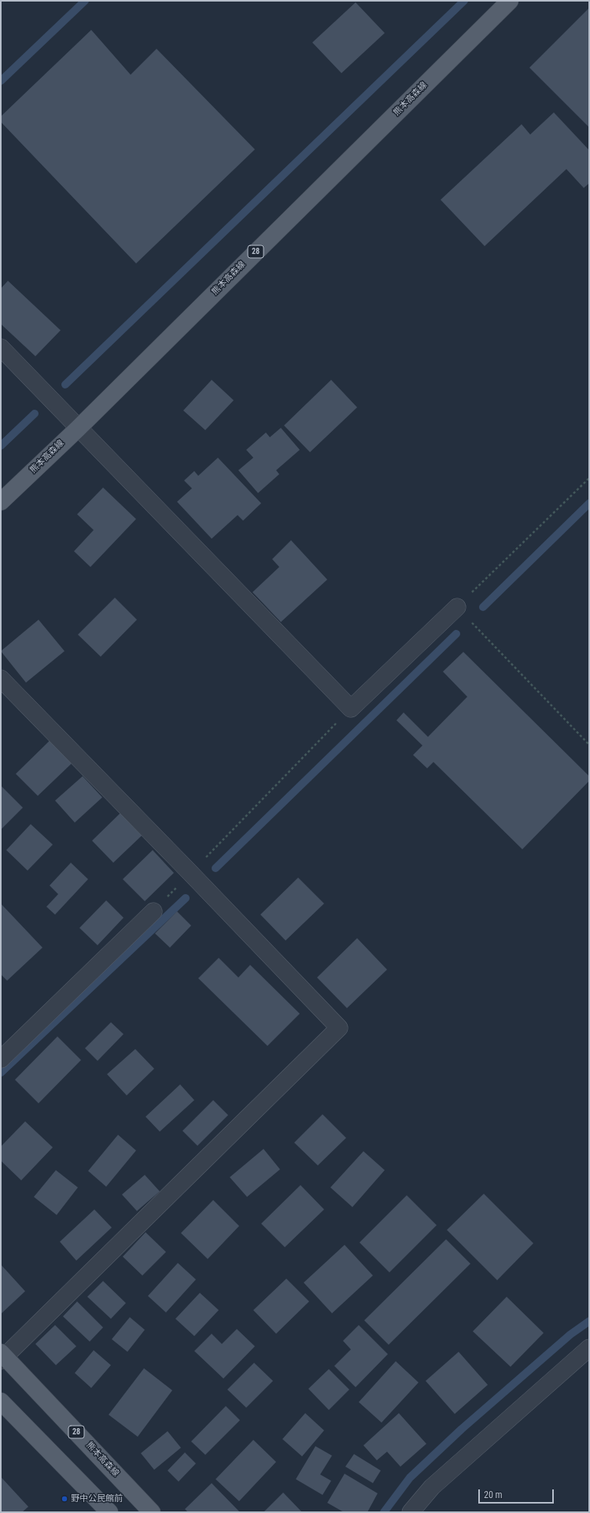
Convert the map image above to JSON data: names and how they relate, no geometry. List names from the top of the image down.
{
  "streets": {
    "main road": ["熊本高森線", "28"]
  },
  "places": ["野中公民館前"],
  "scale_bar": "20 m"
}
